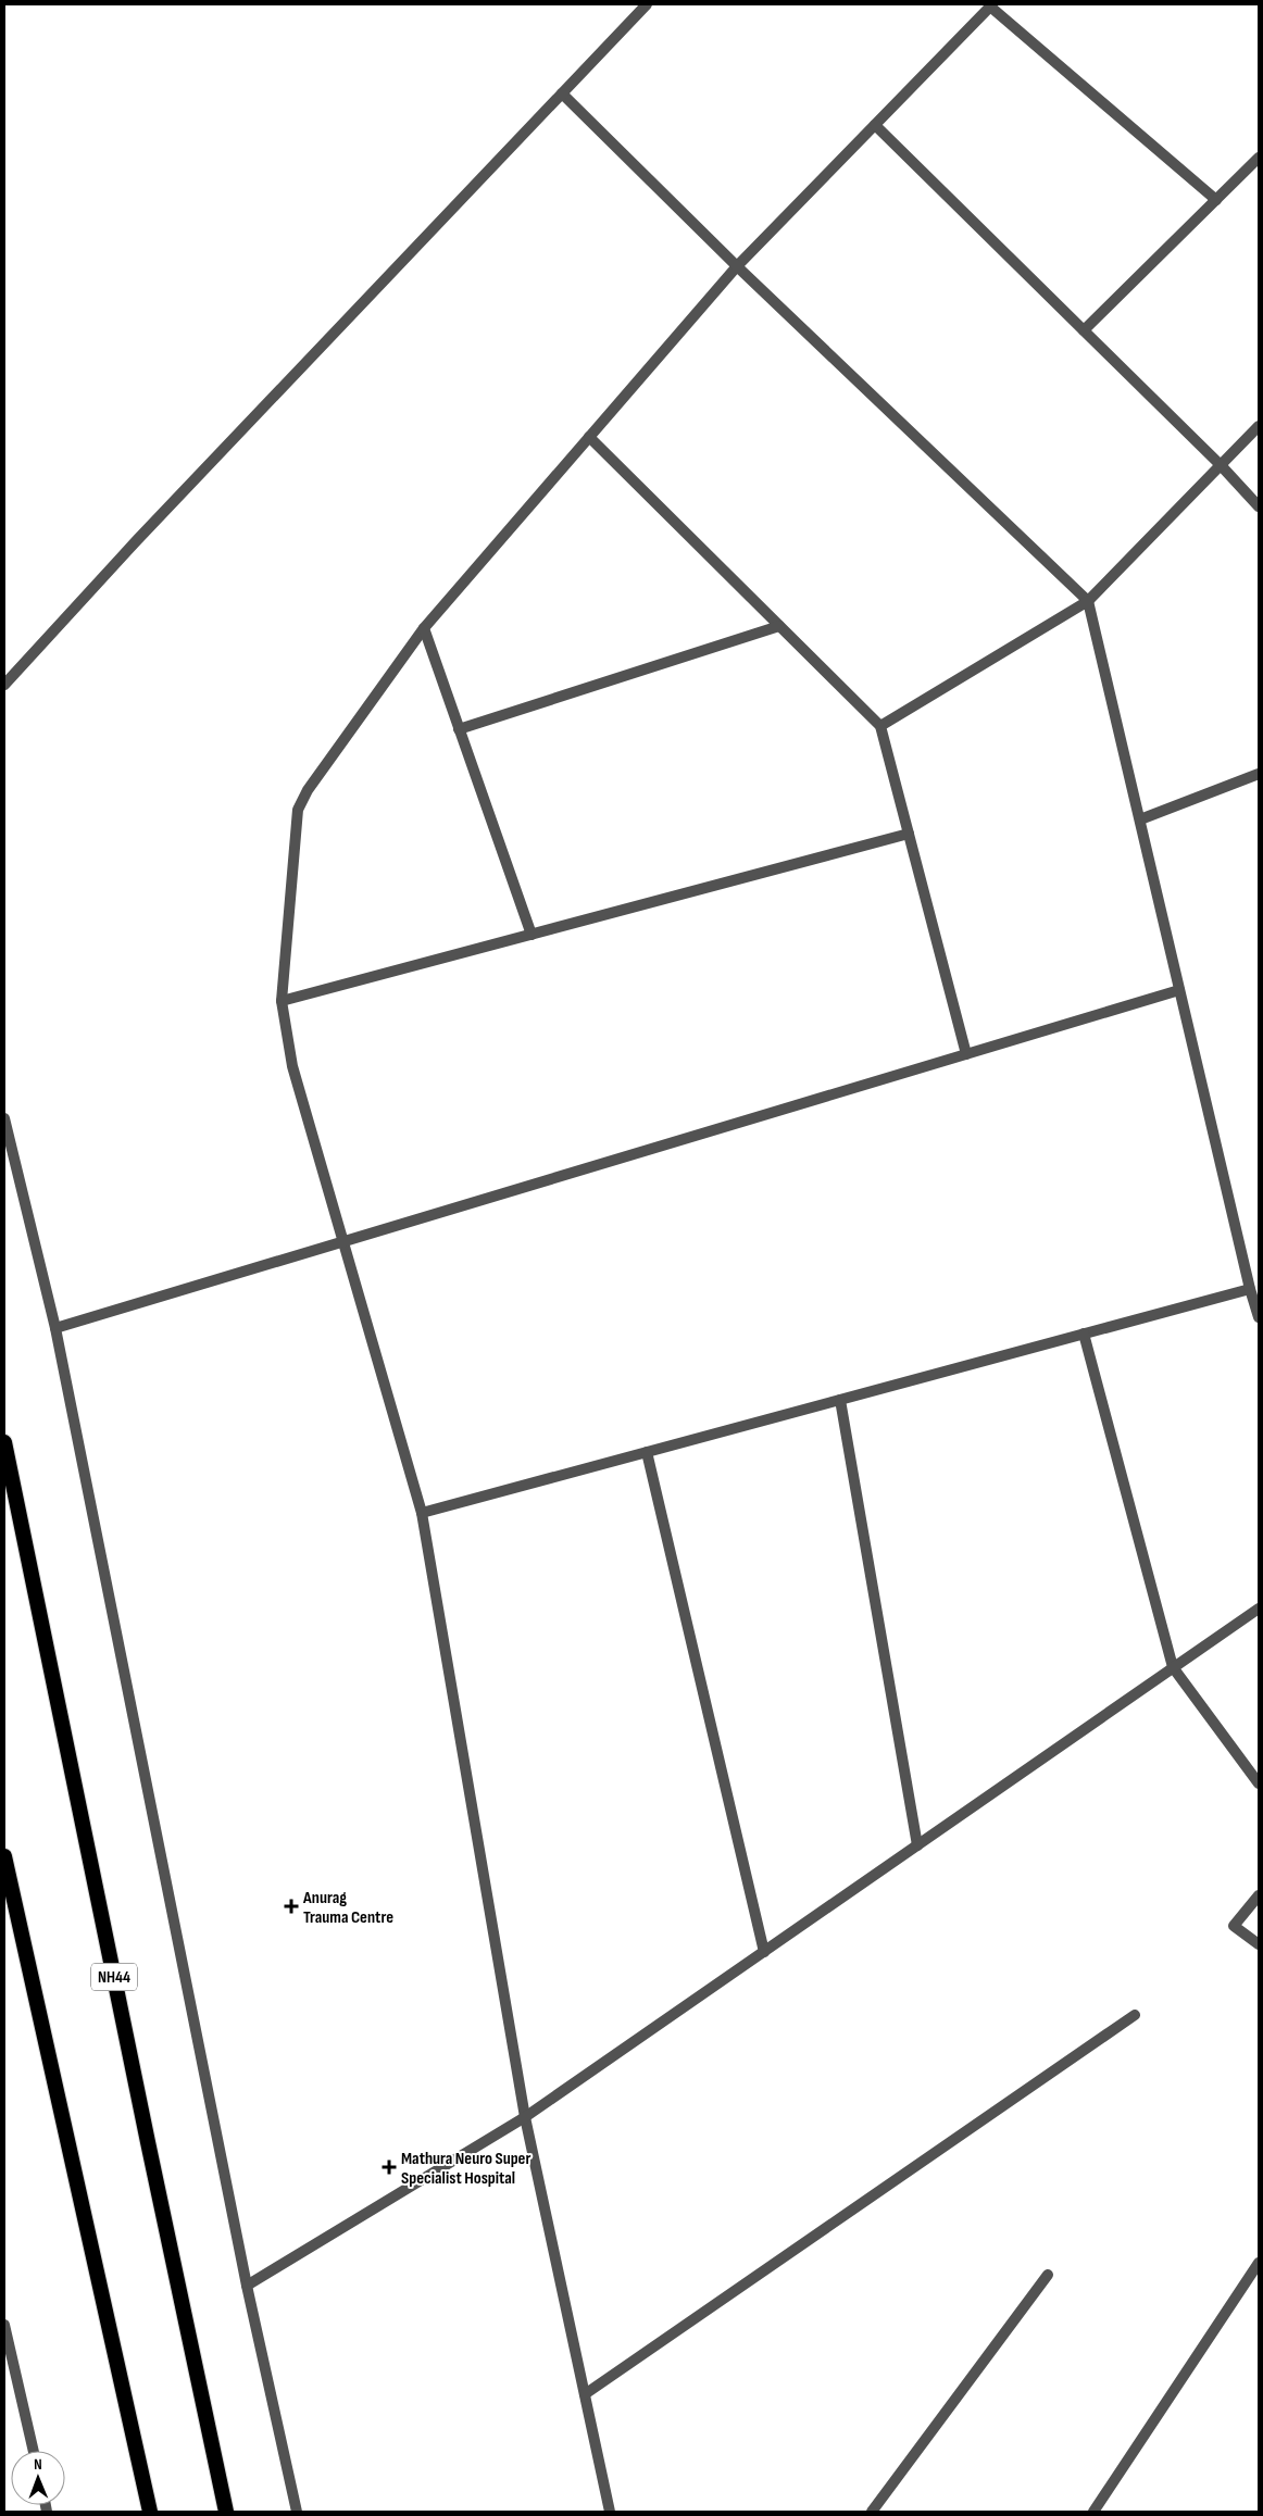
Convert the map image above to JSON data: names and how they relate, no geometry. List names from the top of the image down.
{
  "streets": {
    "highway": ["NH44"]
  },
  "places": {
    "health": ["Anurag Trauma Centre", "Mathura Neuro Super Specialist Hospital"]
  },
  "north": "top"
}
